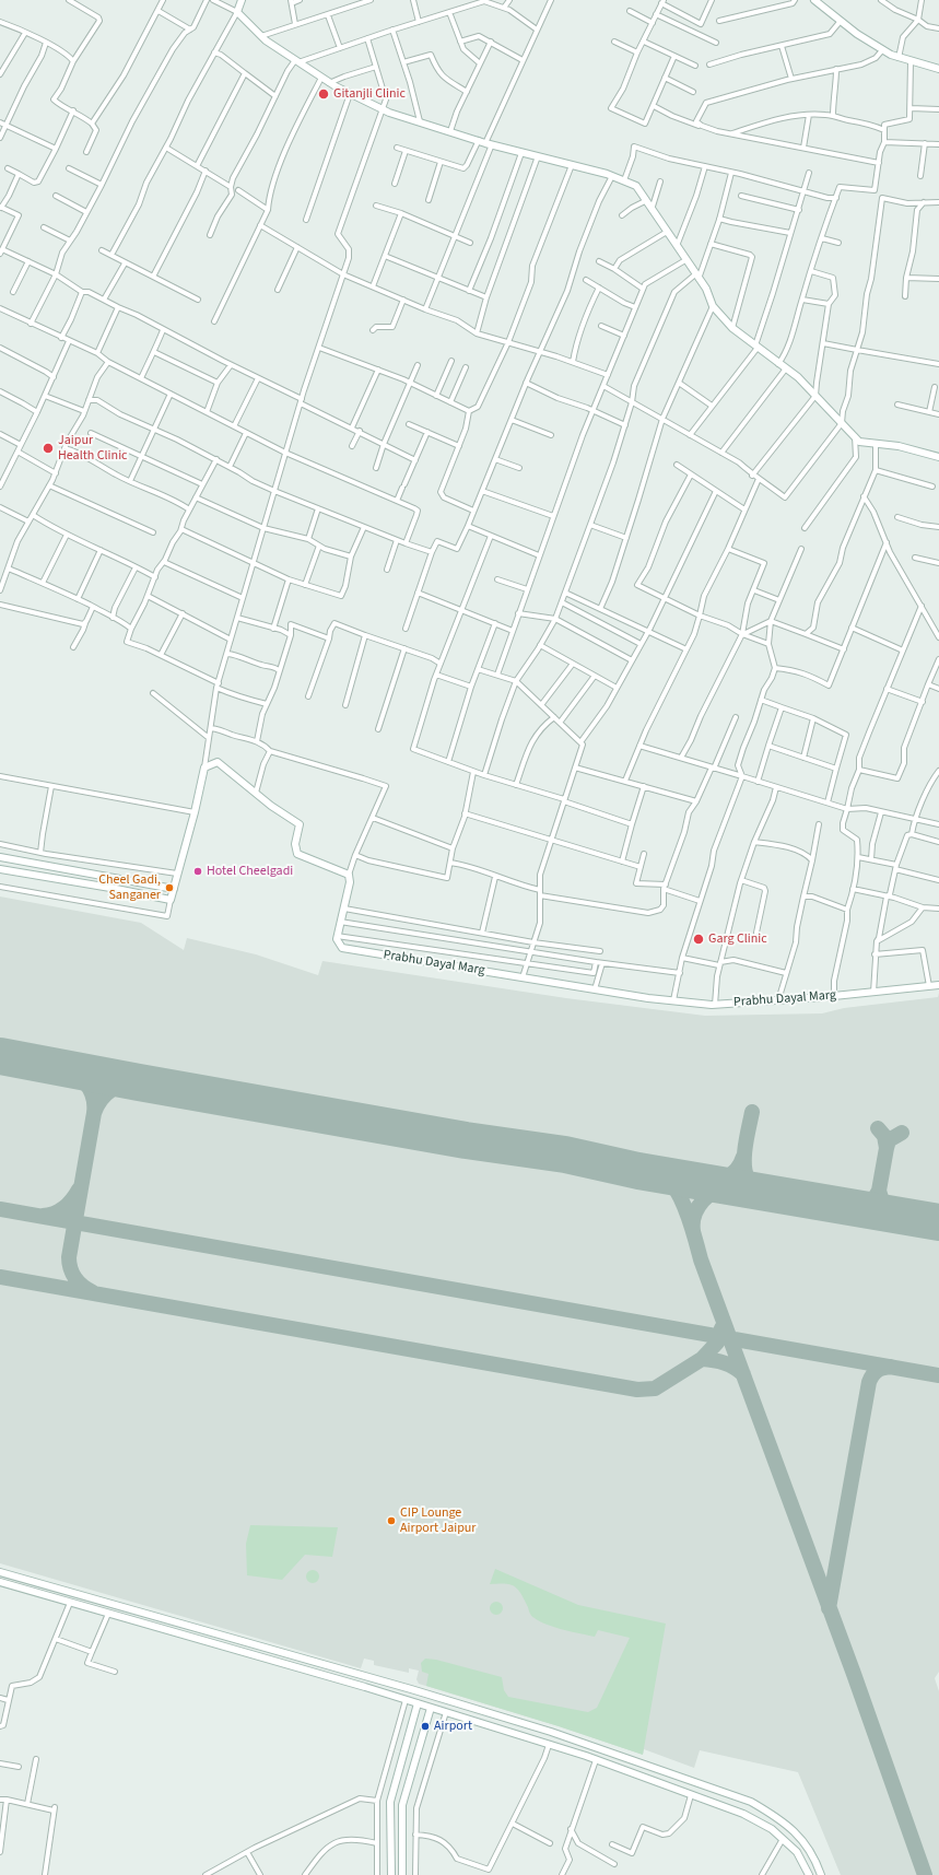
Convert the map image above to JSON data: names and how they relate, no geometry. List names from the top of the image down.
{
  "streets": {
    "street": ["Prabhu Dayal Marg"]
  },
  "places": [
    "Gitanjli Clinic",
    "Jaipur Health Clinic",
    "Hotel Cheelgadi",
    "Cheel Gadi, Sanganer",
    "Garg Clinic",
    "CIP Lounge Airport Jaipur",
    "Airport"
  ]
}
